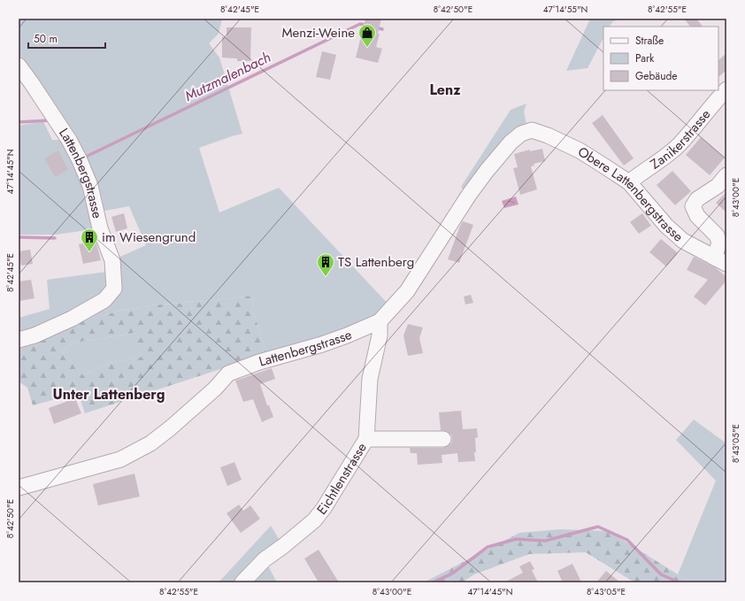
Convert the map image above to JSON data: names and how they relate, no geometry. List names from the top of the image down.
{
  "streets": {
    "street": [
      "Zanikerstrasse",
      "Lattenbergstrasse",
      "Obere Lattenbergstrasse",
      "Eichtlenstrasse"
    ]
  },
  "crossings": [
    ["Zanikerstrasse", "Obere Lattenbergstrasse"],
    ["Lattenbergstrasse", "Obere Lattenbergstrasse"],
    ["Lattenbergstrasse", "Eichtlenstrasse"]
  ],
  "districts": ["Lenz", "Unter Lattenberg"],
  "water": ["Mutzmalenbach"],
  "places": {
    "shop": ["Menzi-Weine"],
    "building": ["im Wiesengrund", "TS Lattenberg"]
  },
  "legend": ["Straße", "Park", "Gebäude"],
  "scale_bar": "50 m",
  "coordinates": [
    "8°42'45\"E",
    "8°42'50\"E",
    "47°14'55\"N",
    "8°42'55\"E",
    "47°14'45\"N",
    "8°43'00\"E",
    "8°43'05\"E"
  ]
}
